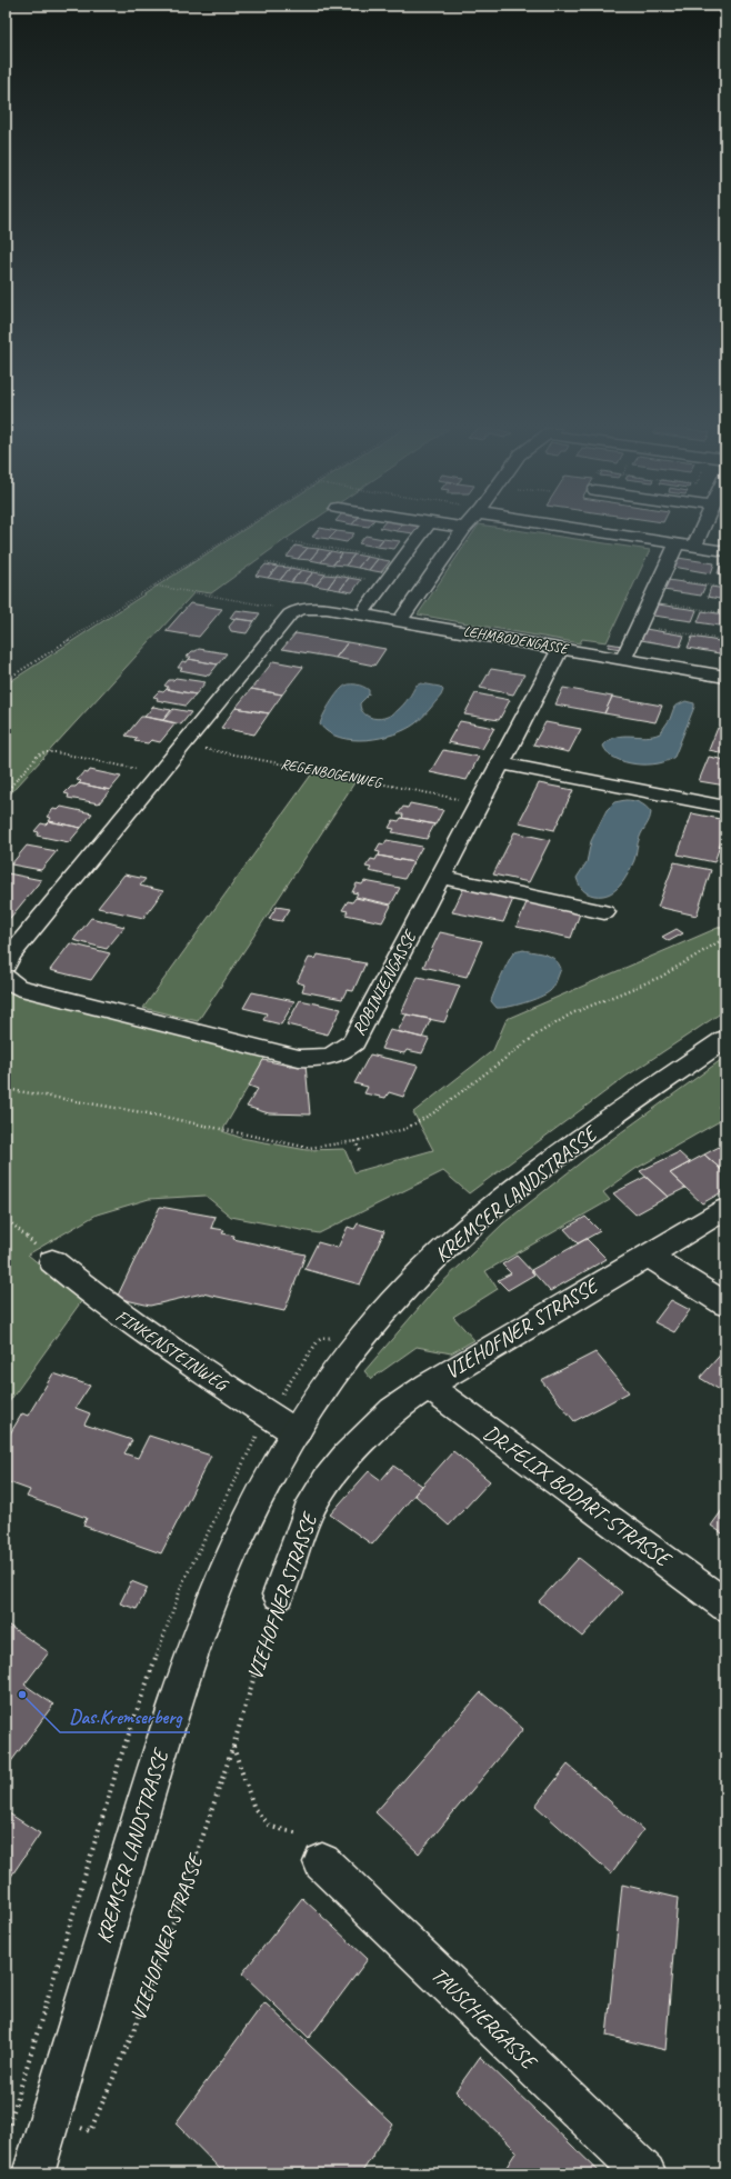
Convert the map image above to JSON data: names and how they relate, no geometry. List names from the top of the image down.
{
  "streets": {
    "street": [
      "LEHMBODENGASSE",
      "ROBINIENGASSE",
      "KREMSER LANDSTRASSE",
      "VIEHOFNER STRASSE",
      "FINKENSTEINWEG",
      "DR.FELIX BODART-STRASSE",
      "TAUSCHERGASSE"
    ],
    "path": ["REGENBOGENWEG"]
  },
  "crossings": [
    ["LEHMBODENGASSE", "ROBINIENGASSE"],
    ["REGENBOGENWEG", "ROBINIENGASSE"],
    ["KREMSER LANDSTRASSE", "VIEHOFNER STRASSE"],
    ["KREMSER LANDSTRASSE", "FINKENSTEINWEG"],
    ["VIEHOFNER STRASSE", "DR.FELIX BODART-STRASSE"]
  ],
  "places": ["Das.Kremserberg"]
}
